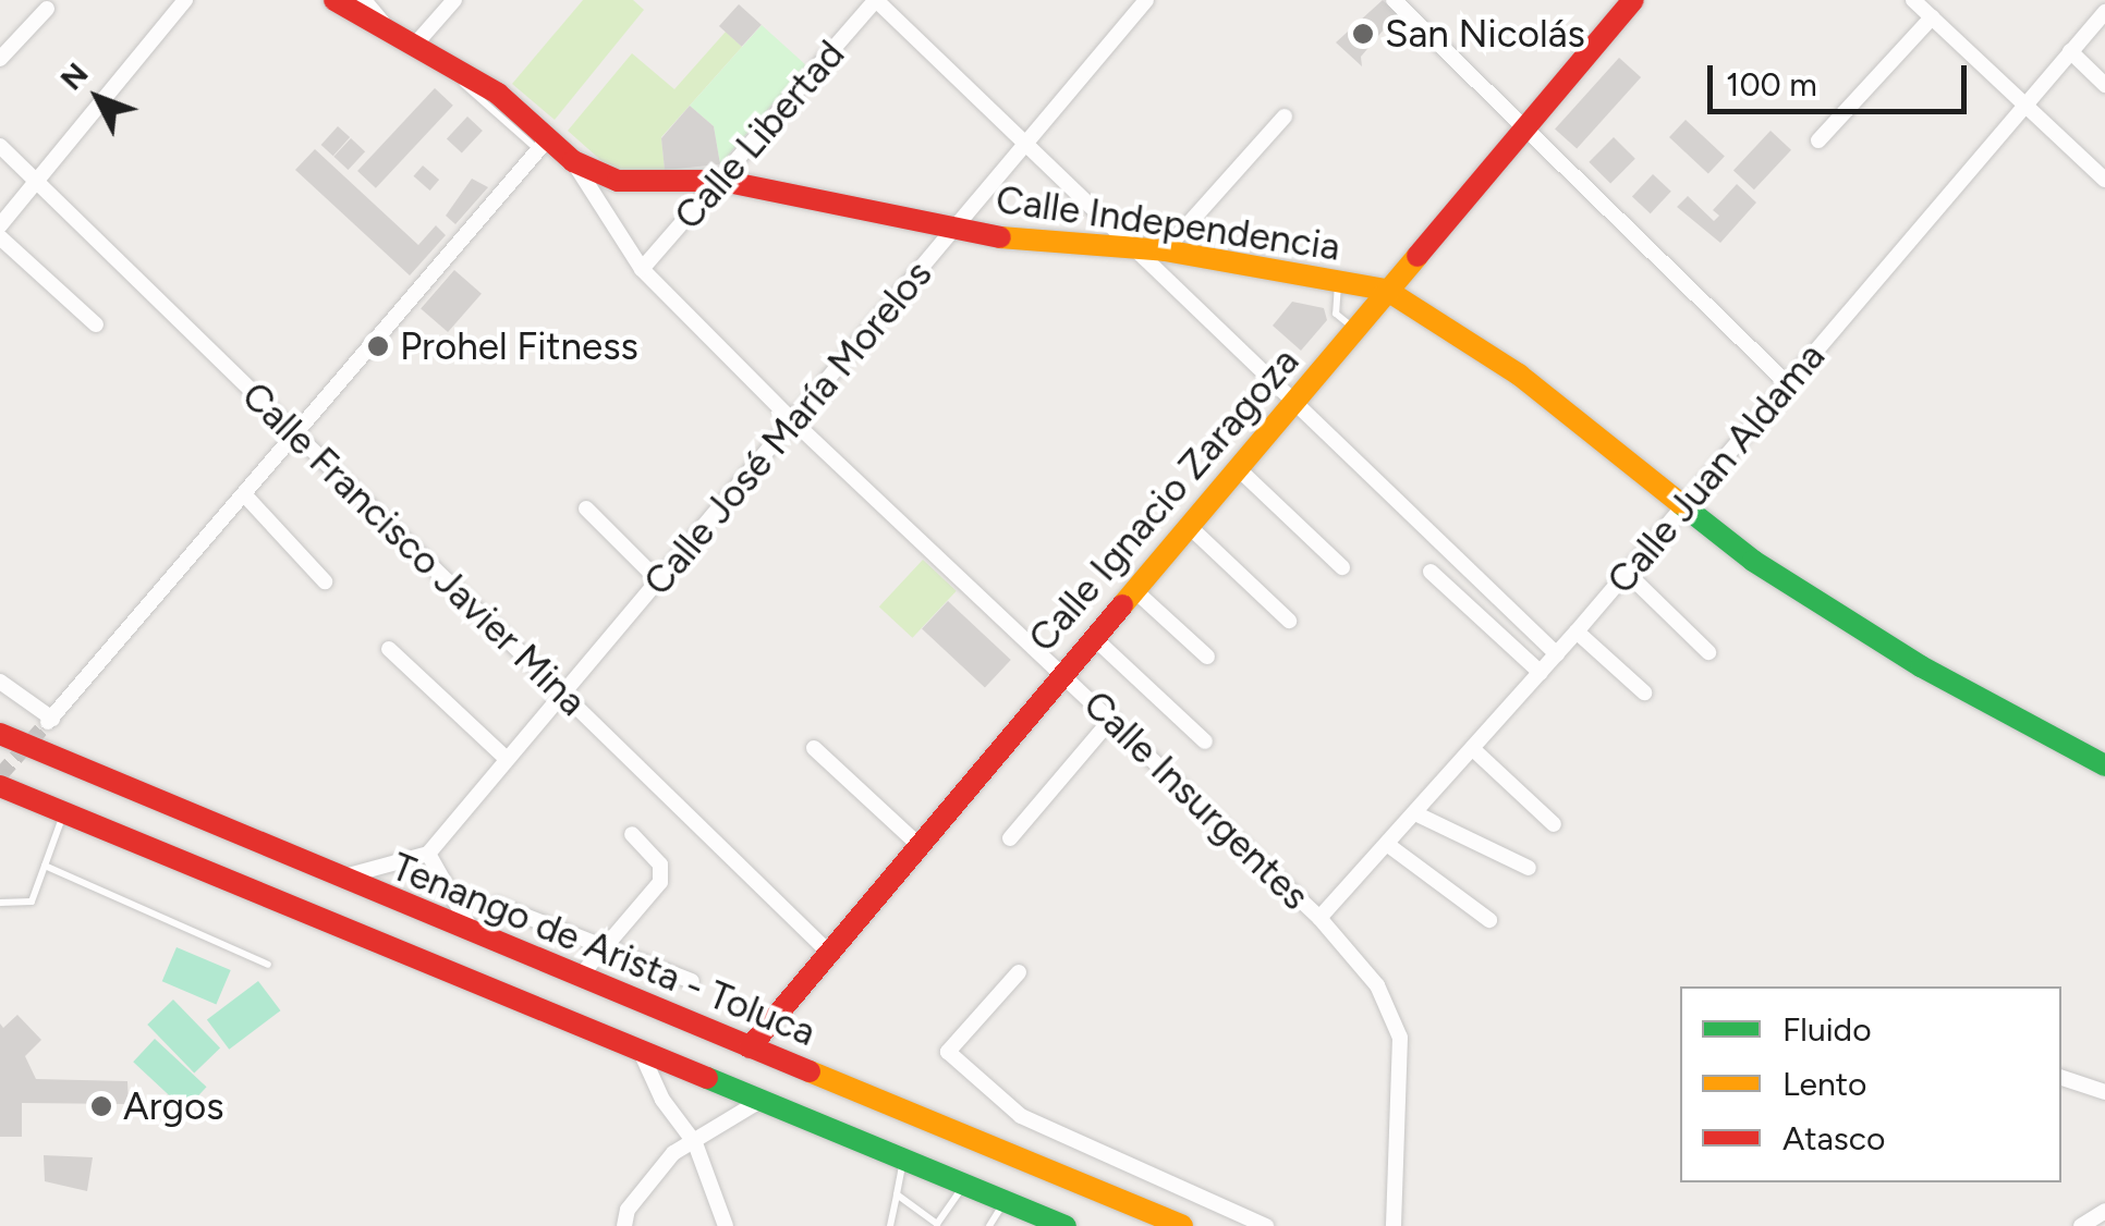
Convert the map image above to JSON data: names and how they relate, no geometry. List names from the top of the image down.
{
  "streets": {
    "main road": ["Calle Independencia", "Calle Ignacio Zaragoza", "Tenango de Arista - Toluca"],
    "street": [
      "Calle Libertad",
      "Calle José María Morelos",
      "Calle Juan Aldama",
      "Calle Francisco Javier Mina",
      "Calle Insurgentes"
    ]
  },
  "crossings": [
    ["Calle Libertad", "Calle Independencia"],
    ["Calle Libertad", "Calle Insurgentes"],
    ["Calle Independencia", "Calle José María Morelos"],
    ["Calle Independencia", "Calle Juan Aldama"],
    ["Calle Independencia", "Calle Ignacio Zaragoza"],
    ["Calle Independencia", "Calle Insurgentes"],
    ["Calle José María Morelos", "Calle Francisco Javier Mina"],
    ["Calle José María Morelos", "Calle Insurgentes"],
    ["Calle Juan Aldama", "Calle Insurgentes"],
    ["Calle Ignacio Zaragoza", "Calle Francisco Javier Mina"],
    ["Calle Ignacio Zaragoza", "Calle Insurgentes"],
    ["Calle Ignacio Zaragoza", "Tenango de Arista - Toluca"]
  ],
  "places": ["San Nicolás", "Prohel Fitness", "Argos"],
  "legend": ["Fluido", "Lento", "Atasco"],
  "scale_bar": "100 m",
  "north": "top left"
}
